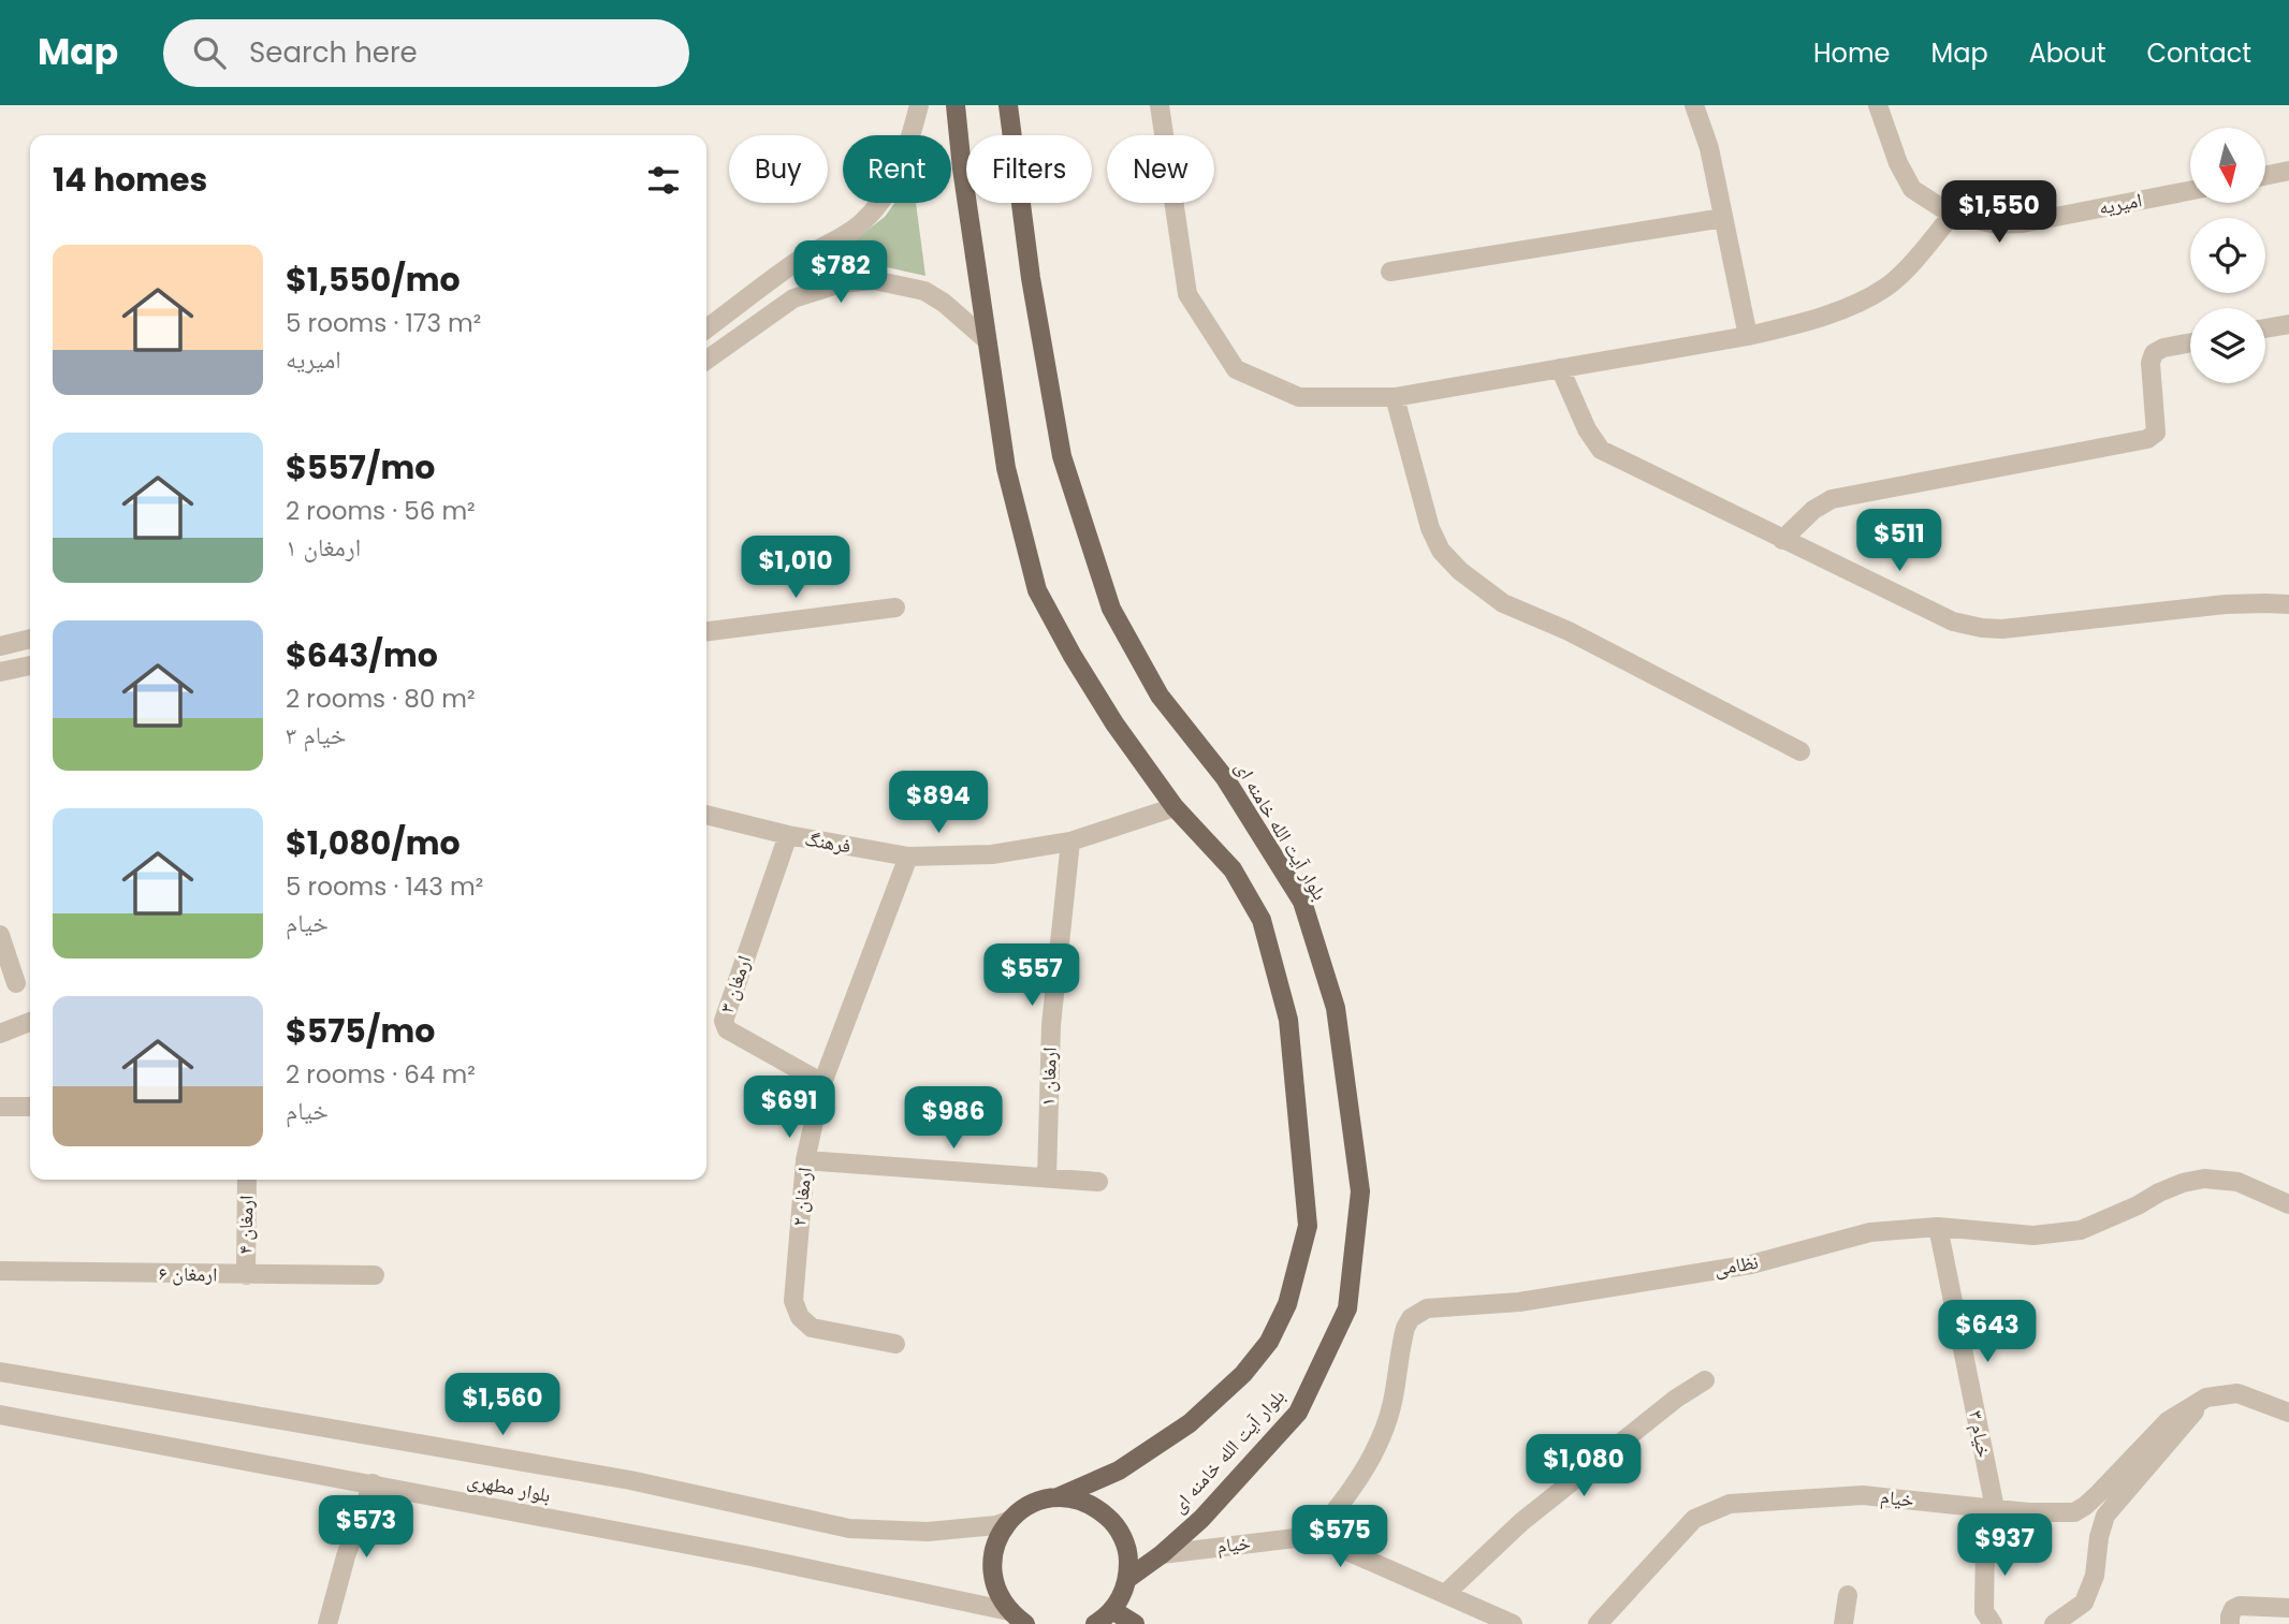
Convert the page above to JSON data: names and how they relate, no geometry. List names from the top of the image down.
{
  "streets": {
    "main road": ["بلوار آیت الله خامنه ای"],
    "street": [
      "امیریه",
      "فرهنگ",
      "ارمغان ۳",
      "ارمغان ۱",
      "ارمغان ۲",
      "ارمغان ۴",
      "نظامی",
      "ارمغان ۶",
      "خیام ۳",
      "بلوار مطهری",
      "خیام"
    ]
  },
  "crossings": [
    ["بلوار آیت الله خامنه ای", "خیام"],
    ["فرهنگ", "ارمغان ۳"],
    ["فرهنگ", "ارمغان ۱"],
    ["فرهنگ", "ارمغان ۲"],
    ["ارمغان ۳", "ارمغان ۲"],
    ["ارمغان ۴", "ارمغان ۶"],
    ["نظامی", "خیام ۳"],
    ["نظامی", "خیام"],
    ["خیام ۳", "خیام"]
  ],
  "north": "bottom",
  "page": {
    "header": "Map",
    "search": "Search here",
    "nav": [
      "Home",
      "Map",
      "About",
      "Contact"
    ],
    "chip": [
      "Buy",
      "Rent",
      "Filters",
      "New"
    ],
    "heading": "14 homes",
    "price": [
      "$1,550",
      "$782",
      "$511",
      "$1,010",
      "$894",
      "$557",
      "$691",
      "$986",
      "$643",
      "$1,560",
      "$1,080",
      "$573",
      "$575",
      "$937"
    ],
    "list": [
      {
        "name": "$1,550/mo",
        "note": "5 rooms · 173 m² · امیریه"
      },
      {
        "name": "$557/mo",
        "note": "2 rooms · 56 m² · ارمغان ۱"
      },
      {
        "name": "$643/mo",
        "note": "2 rooms · 80 m² · خیام ۳"
      },
      {
        "name": "$1,080/mo",
        "note": "5 rooms · 143 m² · خیام"
      },
      {
        "name": "$575/mo",
        "note": "2 rooms · 64 m² · خیام"
      }
    ]
  }
}
